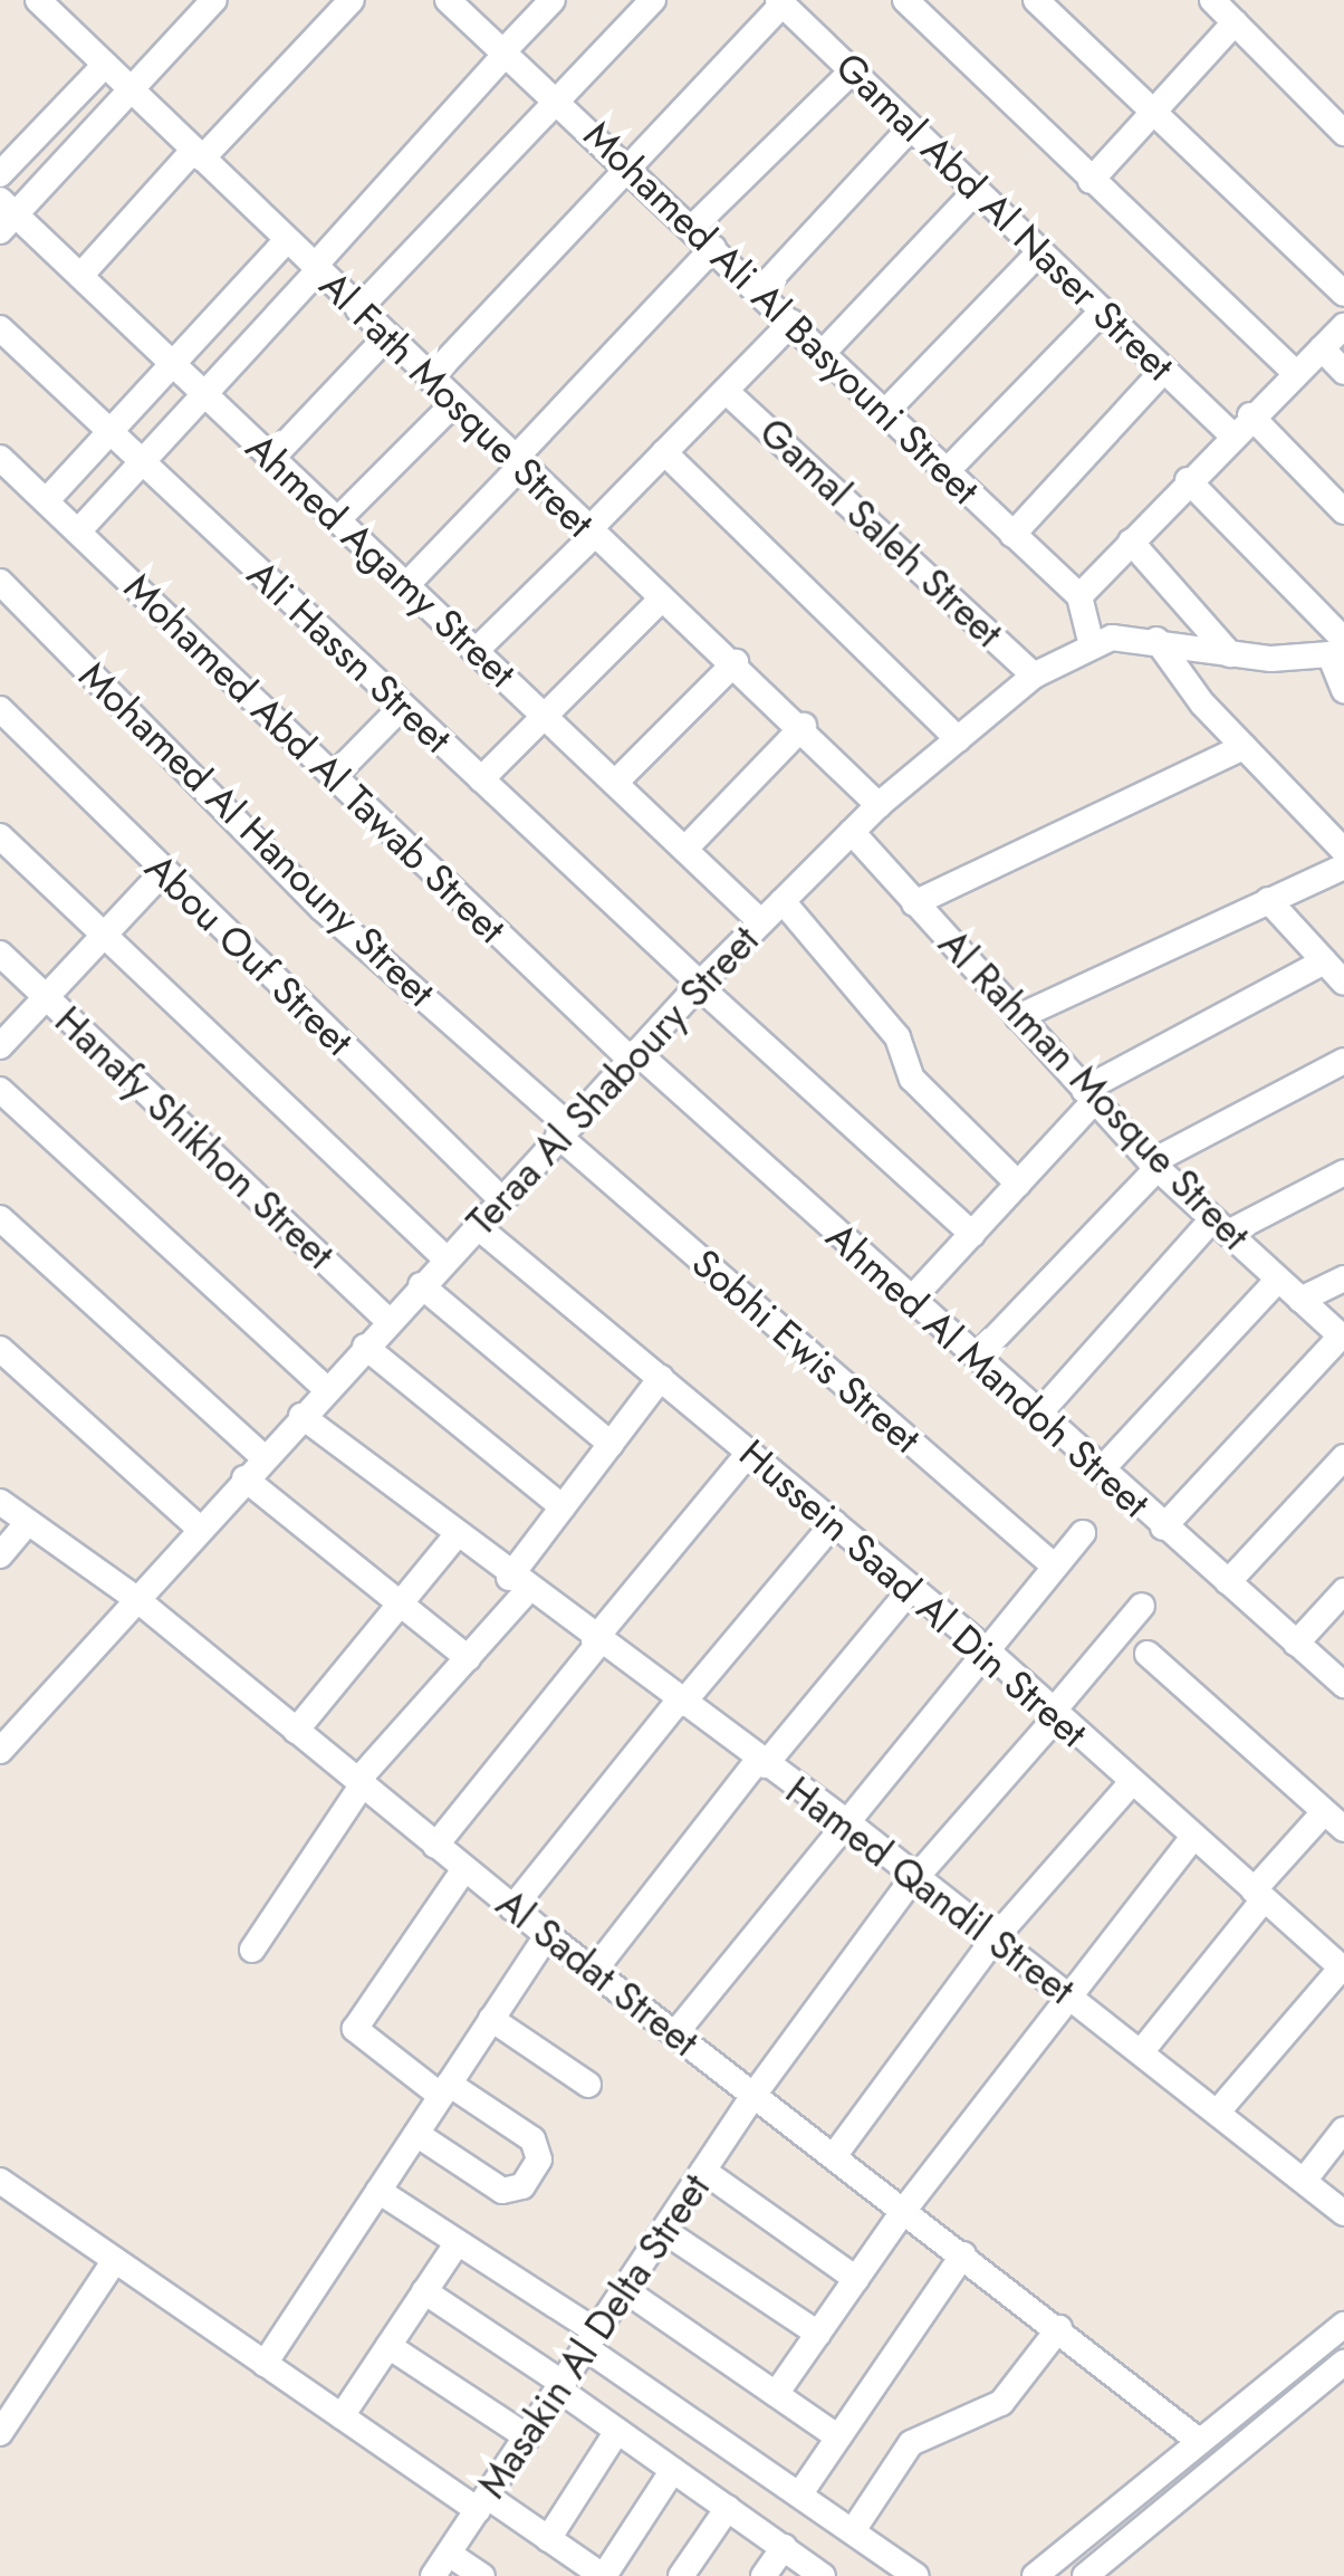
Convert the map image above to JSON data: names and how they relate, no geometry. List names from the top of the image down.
{
  "streets": {
    "street": [
      "Gamal Abd Al Naser Street",
      "Mohamed Ali Al Basyouni Street",
      "Al Fath Mosque Street",
      "Gamal Saleh Street",
      "Ahmed Agamy Street",
      "Ali Hassn Street",
      "Mohamed Abd Al Tawab Street",
      "Mohamed Al Hanouny Street",
      "Abou Ouf Street",
      "Teraa Al Shaboury Street",
      "Al Rahman Mosque Street",
      "Hanafy Shikhon Street",
      "Sobhi Ewis Street",
      "Ahmed Al Mandoh Street",
      "Hussein Saad Al Din Street",
      "Hamed Qandil Street",
      "Al Sadat Street",
      "Masakin Al Delta Street"
    ]
  },
  "crossings": [
    ["Al Fath Mosque Street", "Teraa Al Shaboury Street"],
    ["Gamal Saleh Street", "Teraa Al Shaboury Street"],
    ["Ahmed Agamy Street", "Teraa Al Shaboury Street"],
    ["Ali Hassn Street", "Teraa Al Shaboury Street"],
    ["Mohamed Abd Al Tawab Street", "Teraa Al Shaboury Street"],
    ["Mohamed Abd Al Tawab Street", "Ahmed Al Mandoh Street"],
    ["Mohamed Al Hanouny Street", "Teraa Al Shaboury Street"],
    ["Mohamed Al Hanouny Street", "Sobhi Ewis Street"],
    ["Abou Ouf Street", "Teraa Al Shaboury Street"],
    ["Teraa Al Shaboury Street", "Al Rahman Mosque Street"],
    ["Teraa Al Shaboury Street", "Hanafy Shikhon Street"],
    ["Teraa Al Shaboury Street", "Sobhi Ewis Street"],
    ["Teraa Al Shaboury Street", "Ahmed Al Mandoh Street"],
    ["Teraa Al Shaboury Street", "Hussein Saad Al Din Street"],
    ["Teraa Al Shaboury Street", "Hamed Qandil Street"],
    ["Teraa Al Shaboury Street", "Al Sadat Street"],
    ["Hussein Saad Al Din Street", "Masakin Al Delta Street"],
    ["Hamed Qandil Street", "Masakin Al Delta Street"],
    ["Al Sadat Street", "Masakin Al Delta Street"]
  ]
}
